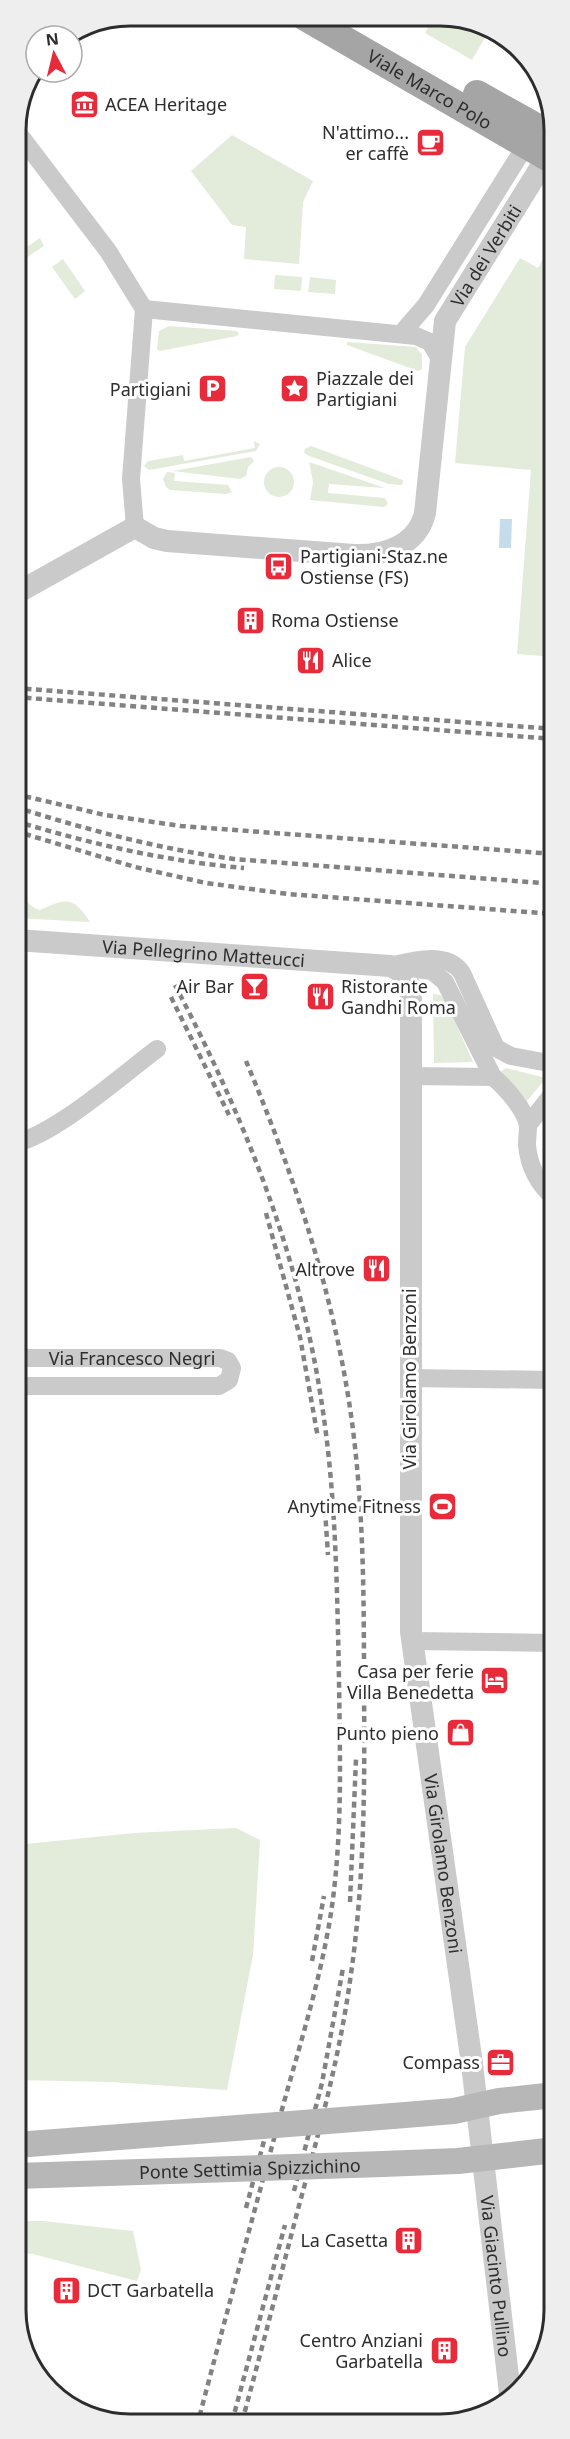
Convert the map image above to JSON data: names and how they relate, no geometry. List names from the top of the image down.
{
  "streets": {
    "main road": ["Viale Marco Polo", "Ponte Settimia Spizzichino"],
    "street": [
      "Via dei Verbiti",
      "Via Pellegrino Matteucci",
      "Via Francesco Negri",
      "Via Girolamo Benzoni",
      "Via Giacinto Pullino"
    ]
  },
  "crossings": [
    ["Via Pellegrino Matteucci", "Via Girolamo Benzoni"],
    ["Via Girolamo Benzoni", "Ponte Settimia Spizzichino"],
    ["Via Girolamo Benzoni", "Via Giacinto Pullino"],
    ["Ponte Settimia Spizzichino", "Via Giacinto Pullino"]
  ],
  "places": {
    "museum": ["ACEA Heritage"],
    "cafe": ["N'attimo... er caffè"],
    "place": ["Piazzale dei Partigiani"],
    "parking": ["Partigiani"],
    "bus stop": ["Partigiani-Staz.ne Ostiense (FS)"],
    "building": [
      "Roma Ostiense",
      "La Casetta",
      "DCT Garbatella",
      "Centro Anziani Garbatella"
    ],
    "restaurant": ["Alice", "Ristorante Gandhi Roma", "Altrove"],
    "bar": ["Air Bar"],
    "sports": ["Anytime Fitness"],
    "hotel": ["Casa per ferie Villa Benedetta"],
    "shop": ["Punto pieno"],
    "office": ["Compass"]
  },
  "north": "top"
}
